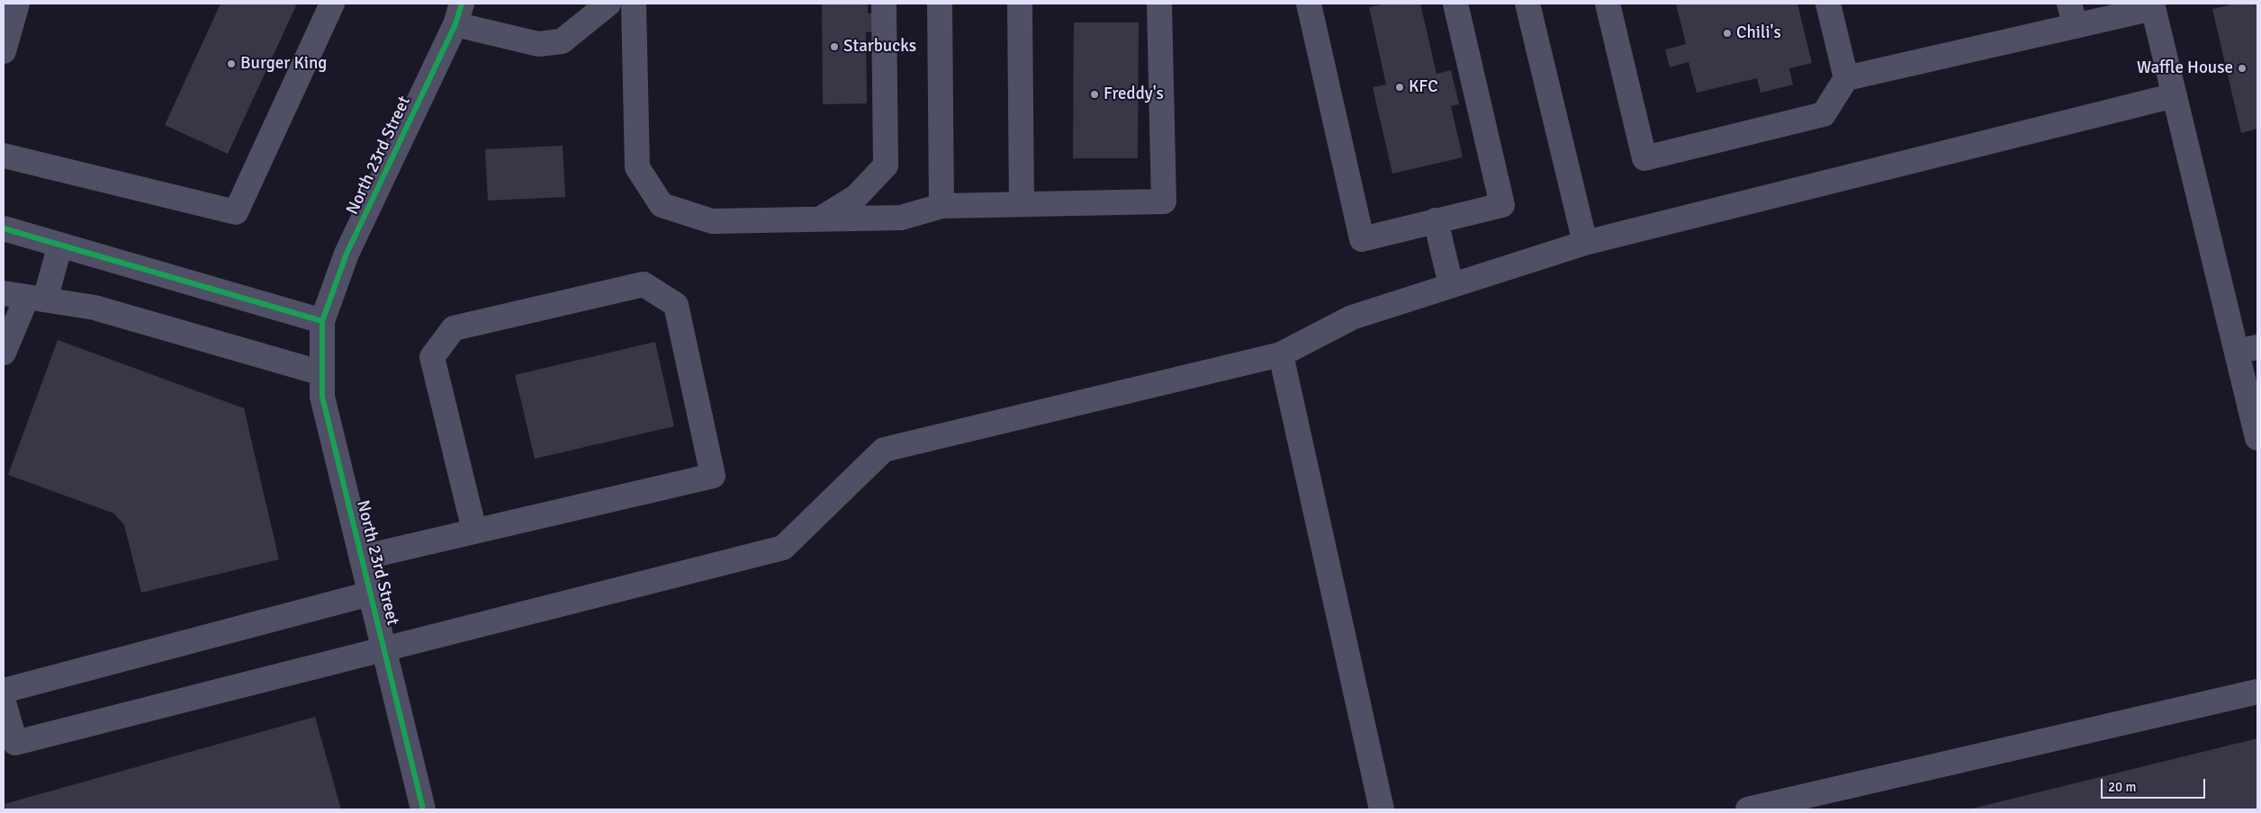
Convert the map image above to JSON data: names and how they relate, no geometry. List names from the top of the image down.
{
  "streets": {
    "street": ["North 23rd Street"]
  },
  "places": [
    "Chili's",
    "Starbucks",
    "Burger King",
    "Waffle House",
    "KFC",
    "Freddy's"
  ],
  "scale_bar": "20 m"
}
